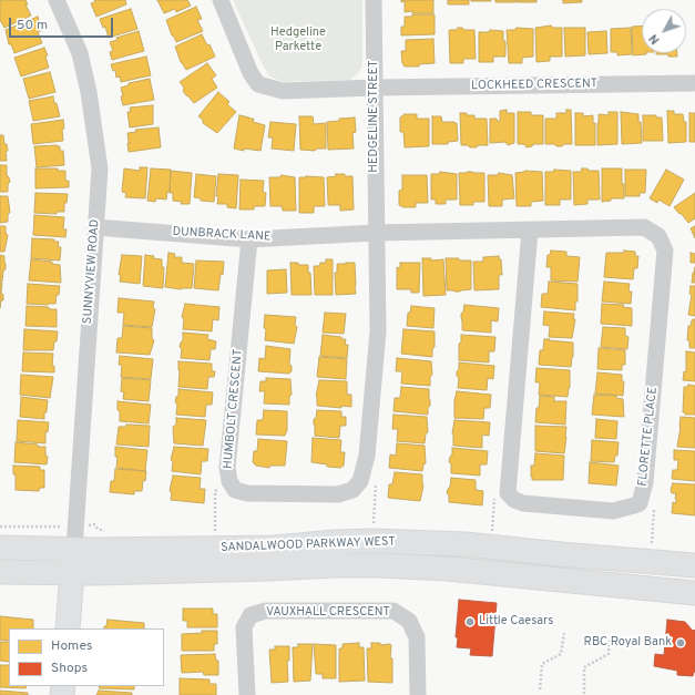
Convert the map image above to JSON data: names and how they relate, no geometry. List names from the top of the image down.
{
  "streets": {
    "main road": ["SANDALWOOD PARKWAY WEST"],
    "street": [
      "LOCKHEED CRESCENT",
      "HEDGELINE STREET",
      "DUNBRACK LANE",
      "SUNNYVIEW ROAD",
      "HUMBOLT CRESCENT",
      "FLORETTE PLACE",
      "VAUXHALL CRESCENT"
    ]
  },
  "crossings": [
    ["LOCKHEED CRESCENT", "HEDGELINE STREET"],
    ["HEDGELINE STREET", "DUNBRACK LANE"],
    ["HEDGELINE STREET", "HUMBOLT CRESCENT"],
    ["HEDGELINE STREET", "FLORETTE PLACE"],
    ["DUNBRACK LANE", "SUNNYVIEW ROAD"],
    ["DUNBRACK LANE", "HUMBOLT CRESCENT"],
    ["DUNBRACK LANE", "FLORETTE PLACE"],
    ["SUNNYVIEW ROAD", "SANDALWOOD PARKWAY WEST"],
    ["HUMBOLT CRESCENT", "FLORETTE PLACE"]
  ],
  "parks": ["Hedgeline Parkette"],
  "places": ["Little Caesars", "RBC Royal Bank"],
  "legend": ["Homes", "Shops"],
  "scale_bar": "50 m",
  "north": "bottom left"
}
